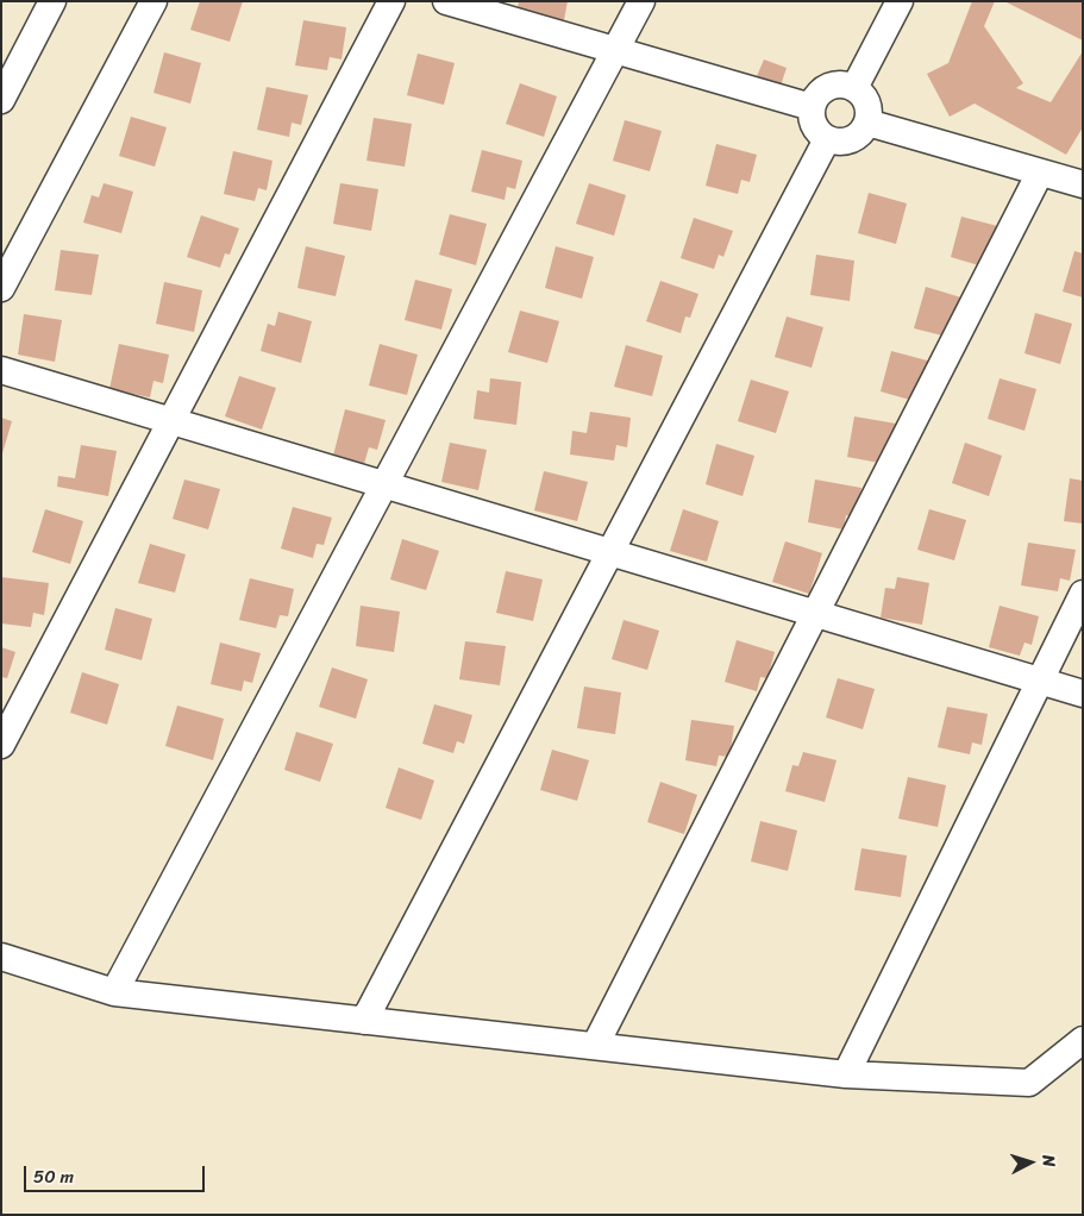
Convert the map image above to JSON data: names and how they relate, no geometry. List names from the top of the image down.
{
  "scale_bar": "50 m",
  "north": "right"
}
